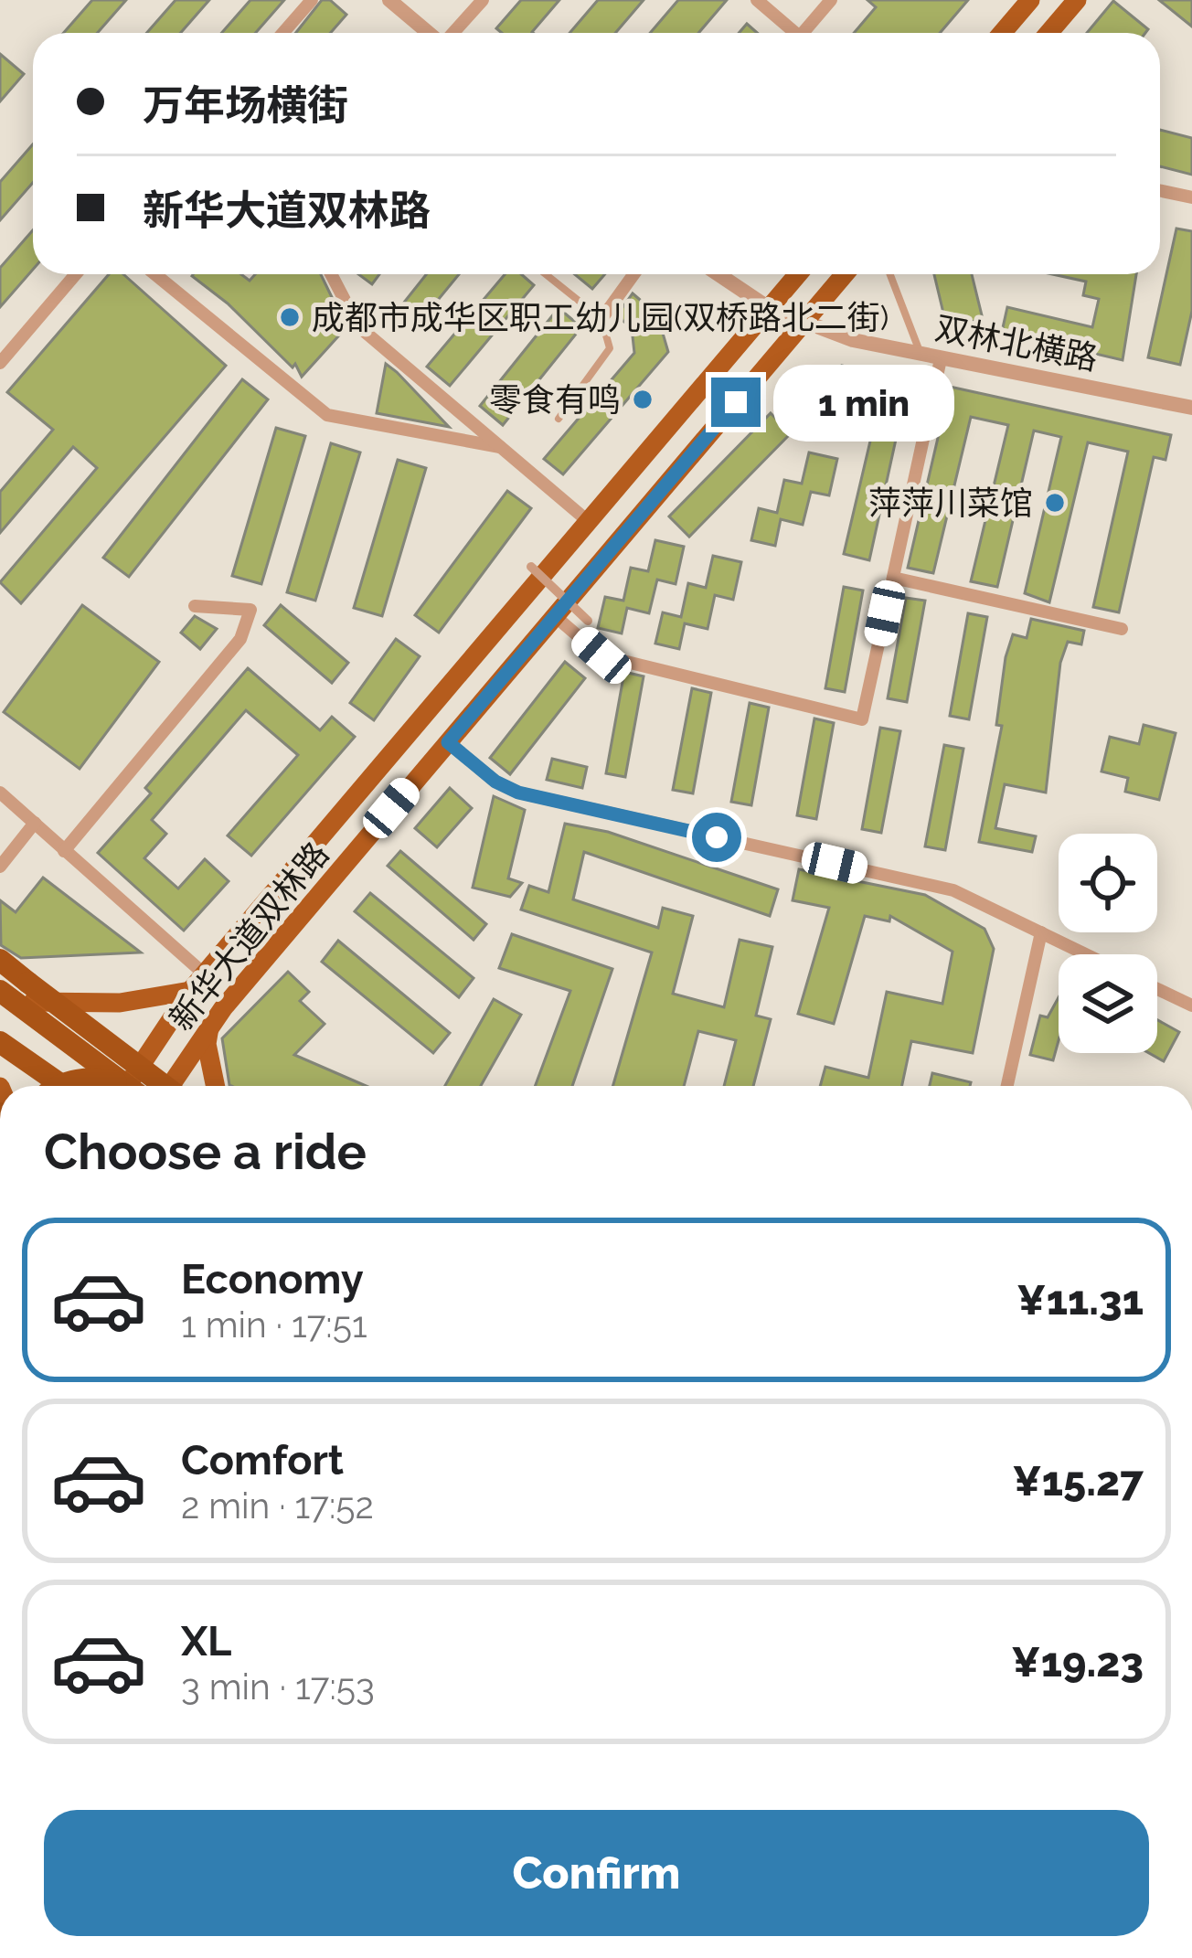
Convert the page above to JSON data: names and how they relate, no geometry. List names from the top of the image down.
{
  "streets": {
    "main road": ["新华大道双林路"],
    "street": ["双林北横路"]
  },
  "crossings": [
    ["双林北横路", "新华大道双林路"]
  ],
  "places": ["成都市成华区职工幼儿园(双桥路北二街)", "零食有鸣", "萍萍川菜馆"],
  "page": {
    "banner": ["万年场横街", "新华大道双林路"],
    "bubble": "1 min",
    "heading": "Choose a ride",
    "list": [
      {
        "name": "Economy",
        "note": "1 min · 17:51",
        "value": "¥11.31"
      },
      {
        "name": "Comfort",
        "note": "2 min · 17:52",
        "value": "¥15.27"
      },
      {
        "name": "XL",
        "note": "3 min · 17:53",
        "value": "¥19.23"
      }
    ],
    "buttons": "Confirm"
  }
}
